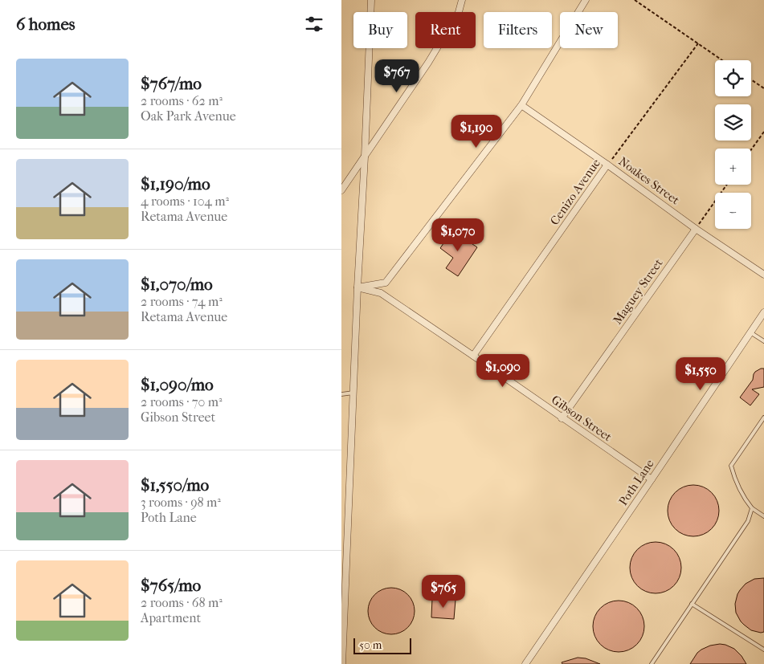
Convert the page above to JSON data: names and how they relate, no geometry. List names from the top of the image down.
{
  "streets": {
    "street": [
      "Noakes Street",
      "Cenizo Avenue",
      "Maguey Street",
      "Gibson Street",
      "Poth Lane"
    ]
  },
  "crossings": [
    ["Noakes Street", "Cenizo Avenue"],
    ["Noakes Street", "Maguey Street"],
    ["Cenizo Avenue", "Gibson Street"],
    ["Maguey Street", "Gibson Street"],
    ["Gibson Street", "Poth Lane"]
  ],
  "scale_bar": "50 m",
  "page": {
    "heading": "6 homes",
    "chip": [
      "Buy",
      "Rent",
      "Filters",
      "New"
    ],
    "list": [
      {
        "name": "$767/mo",
        "note": "2 rooms · 62 m² · Oak Park Avenue"
      },
      {
        "name": "$1,190/mo",
        "note": "4 rooms · 104 m² · Retama Avenue"
      },
      {
        "name": "$1,070/mo",
        "note": "2 rooms · 74 m² · Retama Avenue"
      },
      {
        "name": "$1,090/mo",
        "note": "2 rooms · 70 m² · Gibson Street"
      },
      {
        "name": "$1,550/mo",
        "note": "3 rooms · 98 m² · Poth Lane"
      },
      {
        "name": "$765/mo",
        "note": "2 rooms · 68 m² · Apartment"
      }
    ],
    "price": [
      "$767",
      "$1,190",
      "$1,070",
      "$1,090",
      "$1,550",
      "$765"
    ],
    "map_buttons": ["+", "−"],
    "scale": "50 m"
  }
}
